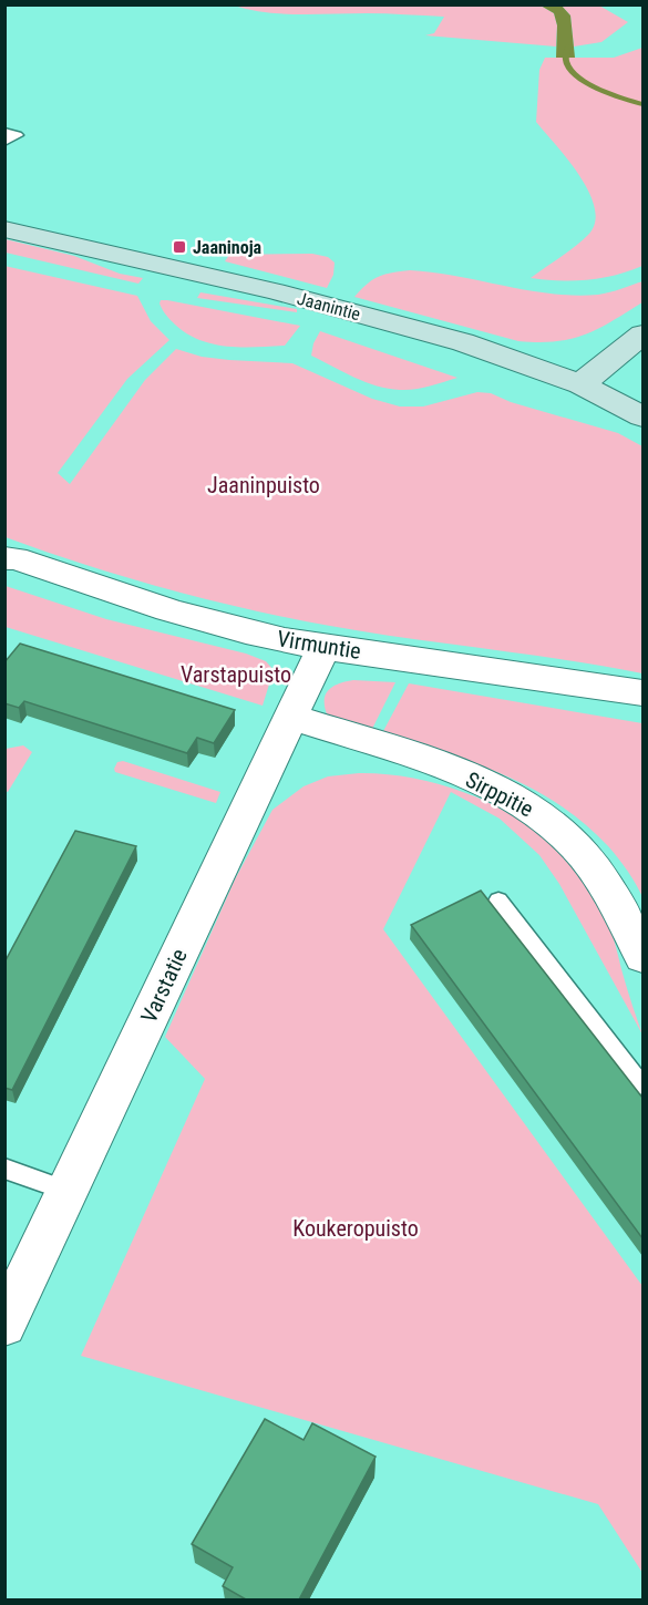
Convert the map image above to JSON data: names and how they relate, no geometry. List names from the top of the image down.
{
  "streets": {
    "main road": ["Jaanintie"],
    "street": ["Virmuntie", "Sirppitie", "Varstatie"]
  },
  "crossings": [
    ["Virmuntie", "Varstatie"],
    ["Sirppitie", "Varstatie"]
  ],
  "parks": ["Jaaninpuisto", "Varstapuisto", "Koukeropuisto"],
  "places": {
    "transit": ["Jaaninoja"]
  }
}
